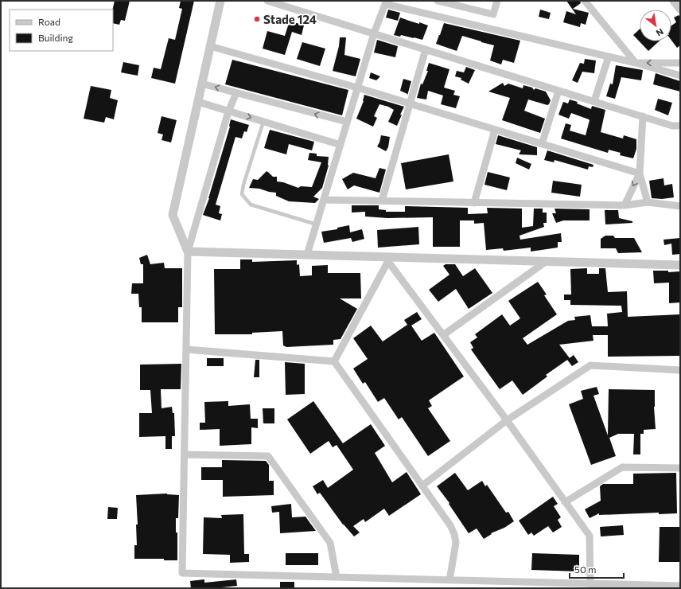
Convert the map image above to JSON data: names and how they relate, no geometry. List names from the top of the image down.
{
  "places": ["Stade 124"],
  "legend": ["Road", "Building"],
  "scale_bar": "50 m",
  "north": "bottom right"
}
